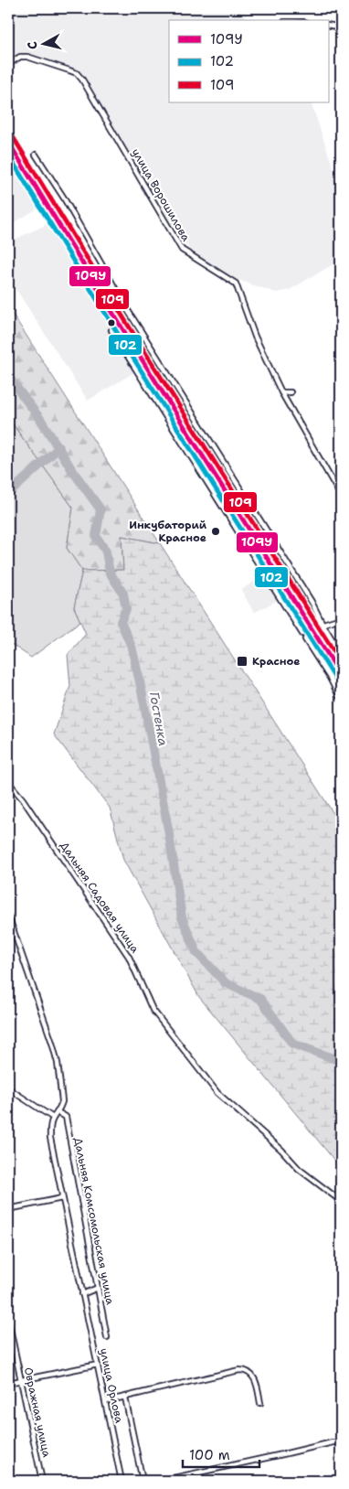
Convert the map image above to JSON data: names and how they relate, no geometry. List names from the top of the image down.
{
  "streets": {
    "street": [
      "улица Ворошилова",
      "Дальняя Садовая улица",
      "Дальняя Комсомольская улица",
      "улица Орлова",
      "Овражная улица"
    ]
  },
  "water": ["Гостенка"],
  "places": {
    "other": ["Инкубаторий Красное"],
    "transit": ["Красное"]
  },
  "lines": ["transit line 109", "transit line 109У", "transit line 102"],
  "legend": ["109У", "102", "109"],
  "scale_bar": "100 m",
  "north": "left"
}
